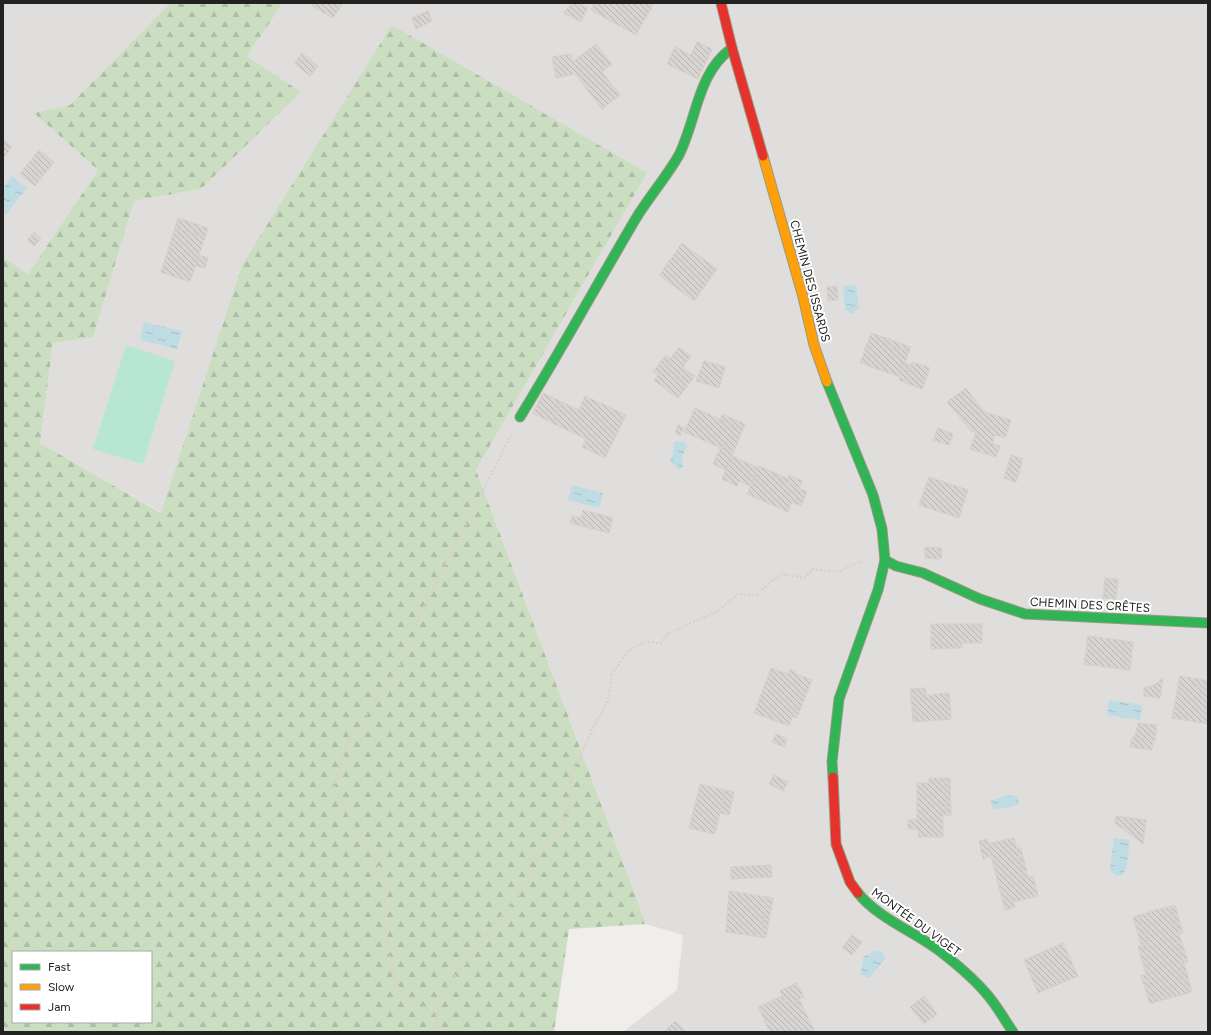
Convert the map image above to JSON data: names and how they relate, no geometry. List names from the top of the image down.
{
  "streets": {
    "street": ["CHEMIN DES ISSARDS", "CHEMIN DES CRÊTES", "MONTÉE DU VIGET"]
  },
  "crossings": [
    ["CHEMIN DES ISSARDS", "CHEMIN DES CRÊTES"],
    ["CHEMIN DES ISSARDS", "MONTÉE DU VIGET"],
    ["CHEMIN DES CRÊTES", "MONTÉE DU VIGET"]
  ],
  "legend": ["Fast", "Slow", "Jam"]
}
